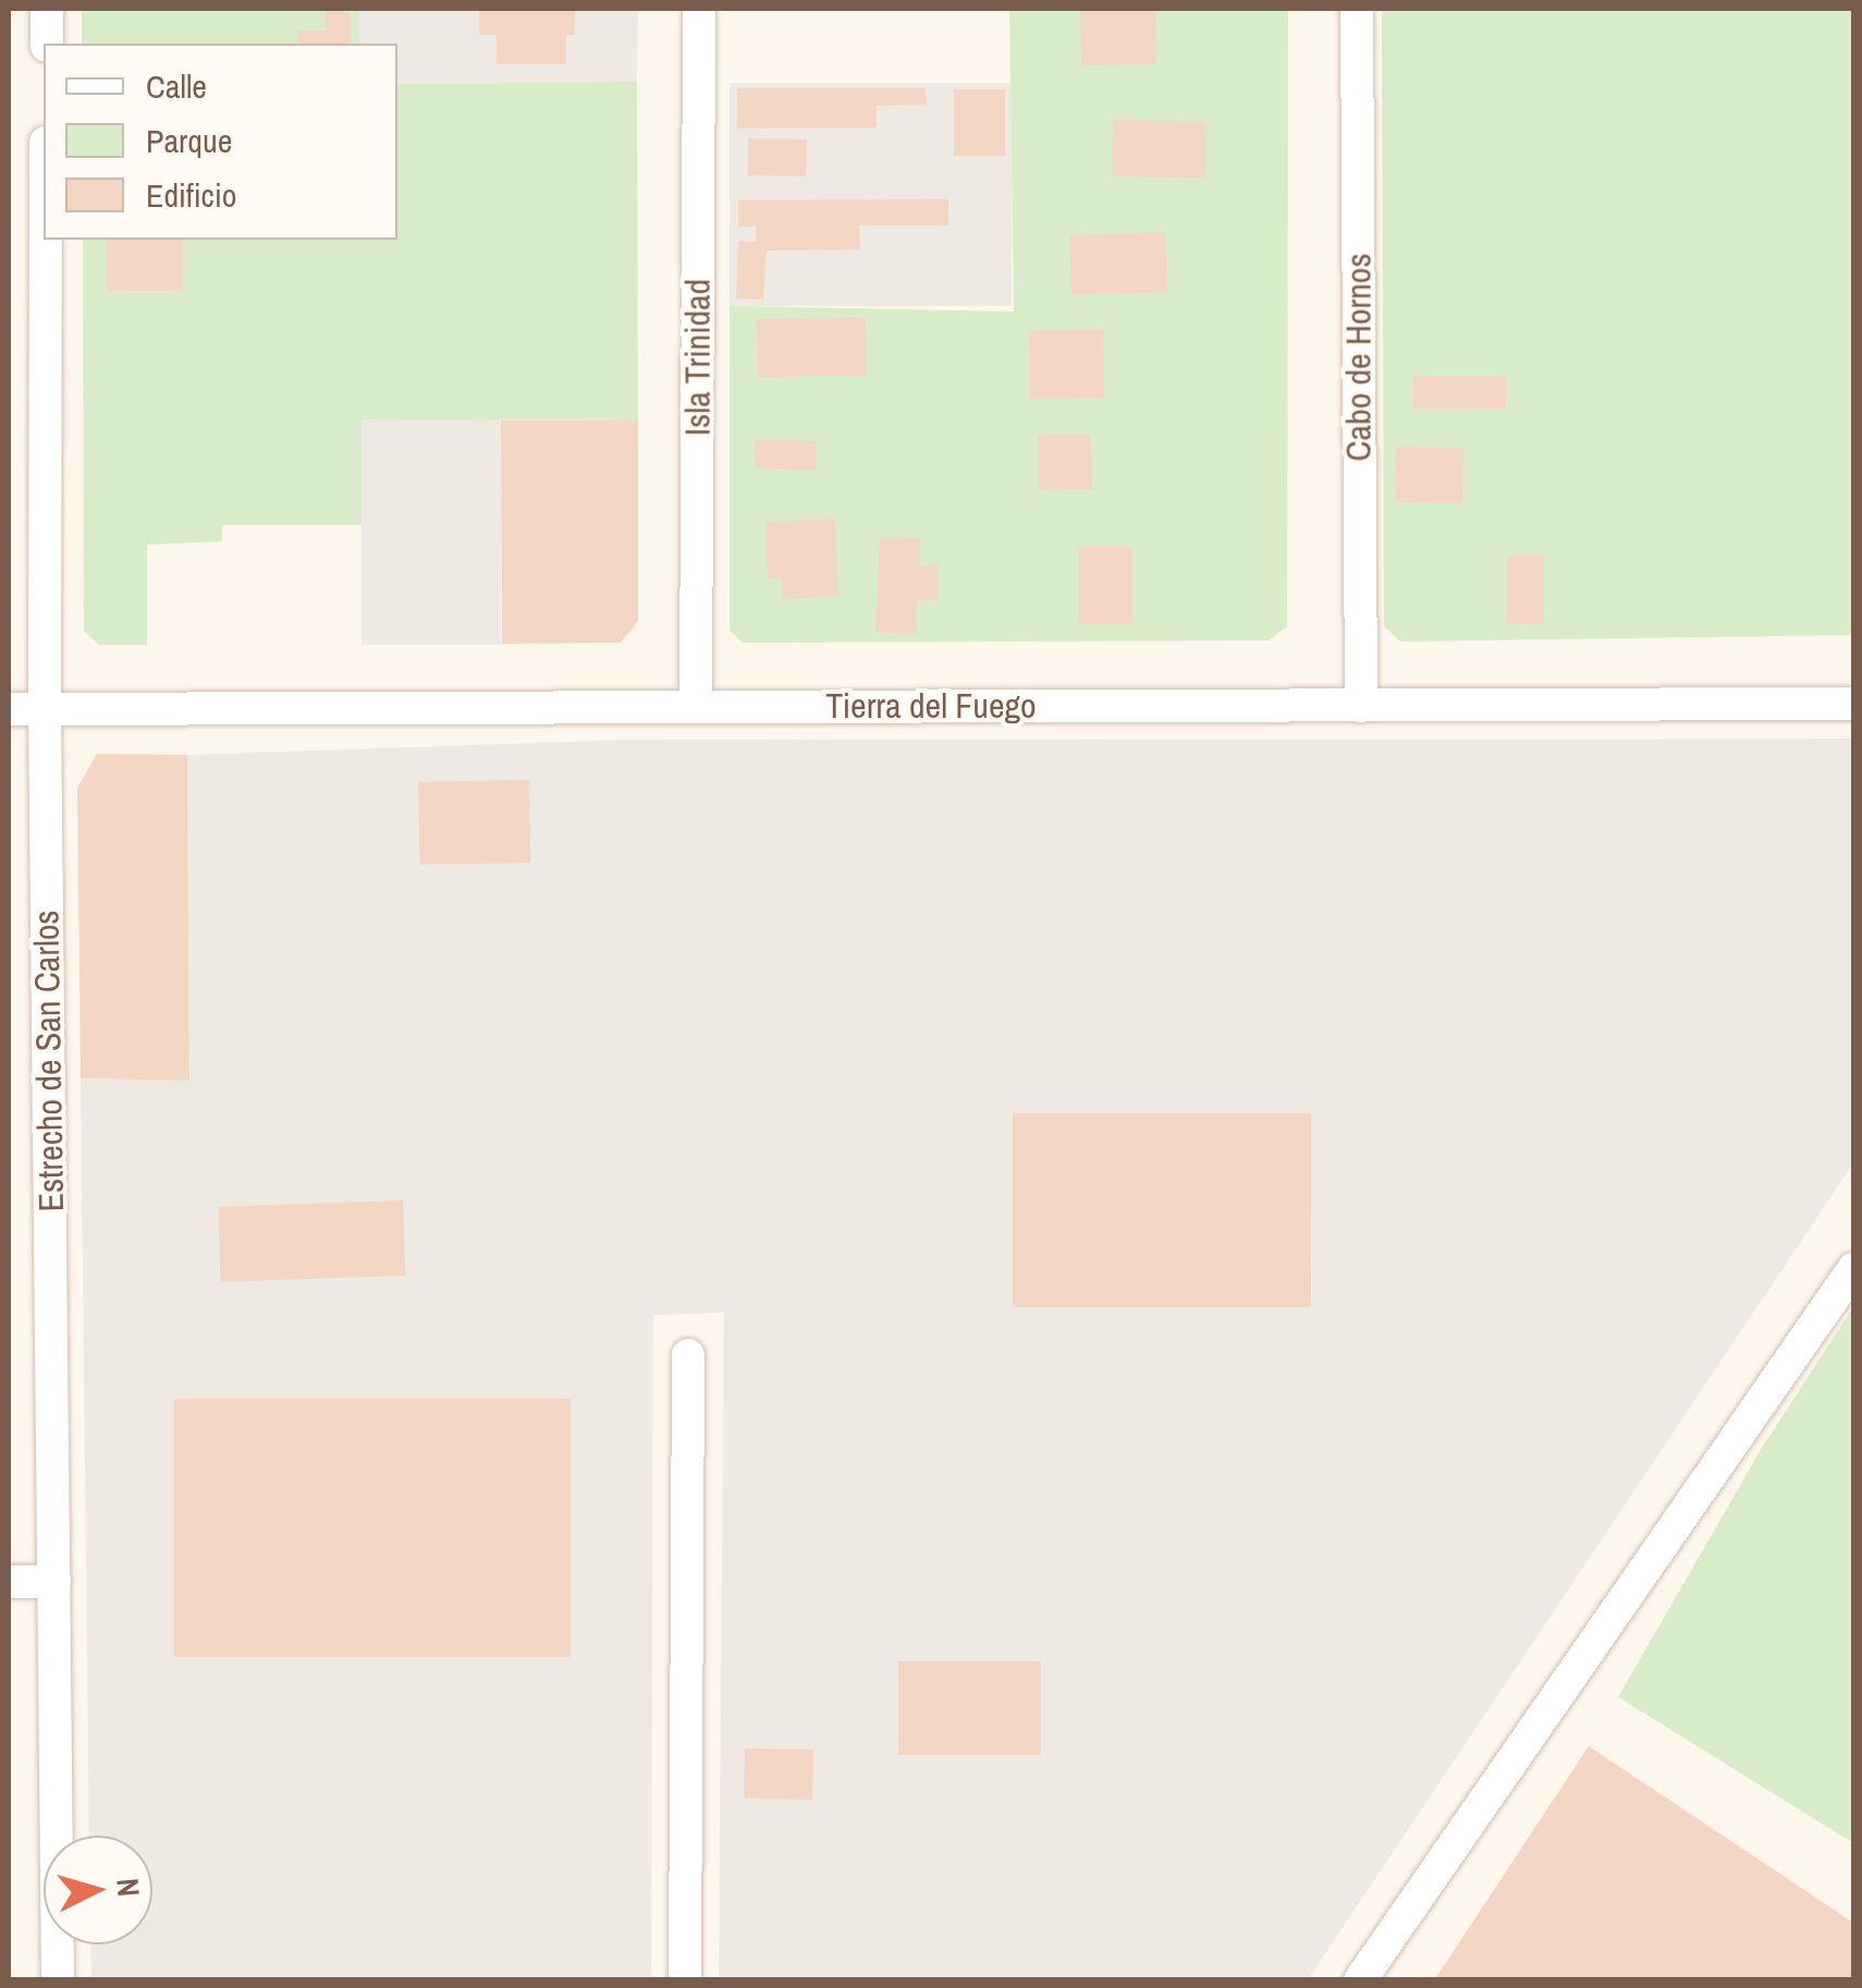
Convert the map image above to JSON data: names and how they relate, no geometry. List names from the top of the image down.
{
  "streets": {
    "street": [
      "Isla Trinidad",
      "Cabo de Hornos",
      "Tierra del Fuego",
      "Estrecho de San Carlos"
    ]
  },
  "crossings": [
    ["Isla Trinidad", "Tierra del Fuego"],
    ["Cabo de Hornos", "Tierra del Fuego"],
    ["Tierra del Fuego", "Estrecho de San Carlos"]
  ],
  "legend": ["Calle", "Parque", "Edificio"],
  "north": "right"
}
